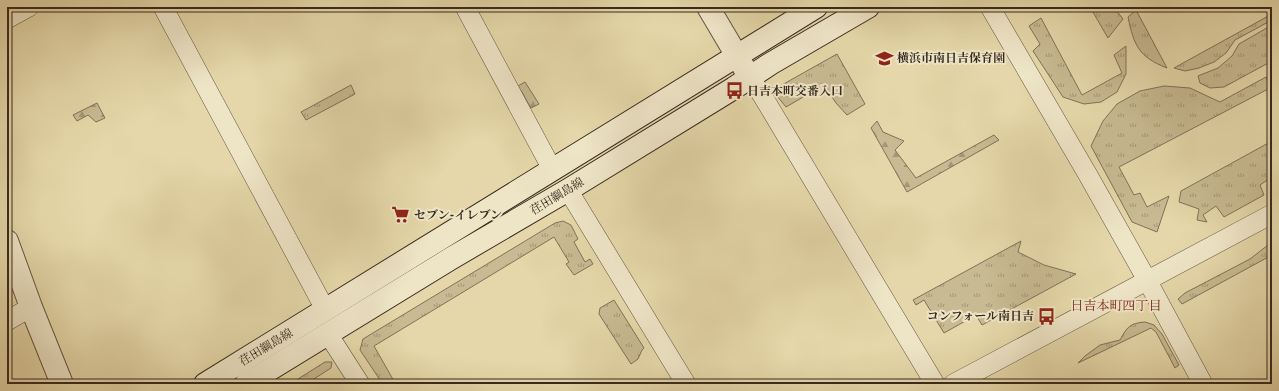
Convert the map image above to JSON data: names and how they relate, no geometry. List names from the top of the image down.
{
  "streets": {
    "main road": ["荏田綱島線"]
  },
  "districts": ["日吉本町四丁目"],
  "places": {
    "school or university": ["横浜市南日吉保育園"],
    "bus stop": ["日吉本町交番入口", "コンフォール南日吉"],
    "supermarket": ["セブン-イレブン"]
  }
}
